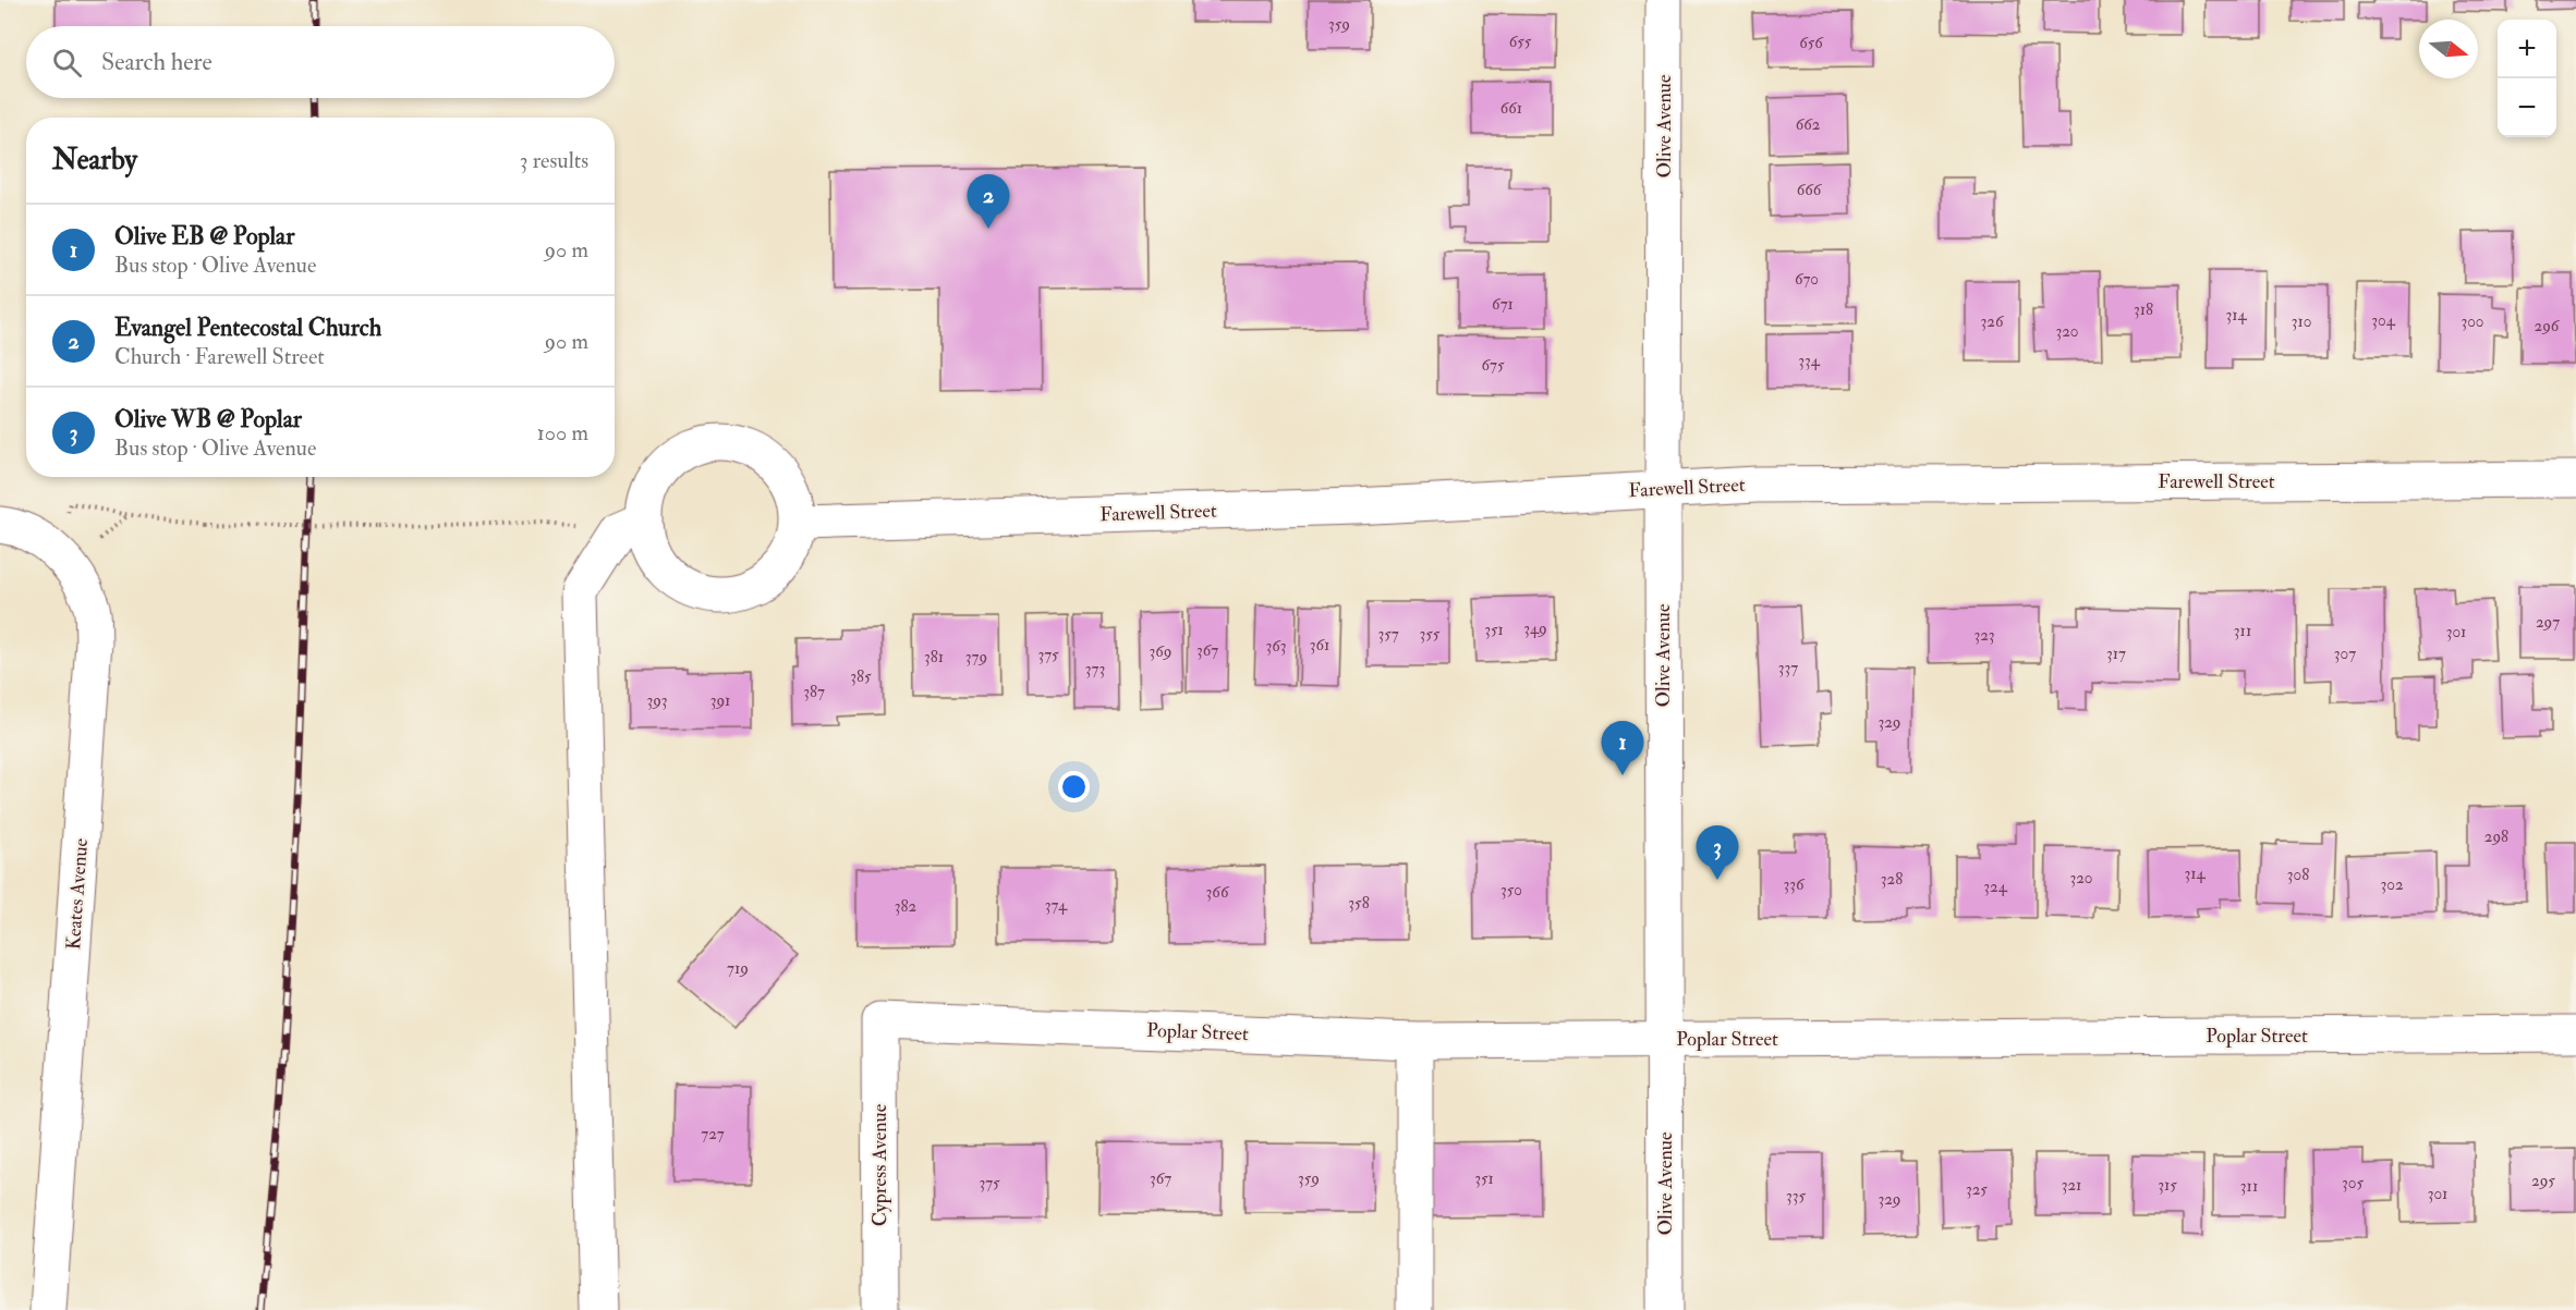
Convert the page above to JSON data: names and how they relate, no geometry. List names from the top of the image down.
{
  "streets": {
    "street": [
      "Olive Avenue",
      "Farewell Street",
      "Keates Avenue",
      "Poplar Street",
      "Cypress Avenue"
    ]
  },
  "crossings": [
    ["Olive Avenue", "Farewell Street"],
    ["Olive Avenue", "Poplar Street"],
    ["Poplar Street", "Cypress Avenue"]
  ],
  "house_numbers": [
    "359",
    "655",
    "656",
    "661",
    "662",
    "666",
    "670",
    "671",
    "318",
    "314",
    "304",
    "326",
    "310",
    "300",
    "296",
    "320",
    "334",
    "675",
    "297",
    "349",
    "351",
    "311",
    "301",
    "357",
    "355",
    "323",
    "361",
    "363",
    "367",
    "369",
    "317",
    "307",
    "375",
    "381",
    "379",
    "337",
    "373",
    "385",
    "387",
    "393",
    "391",
    "329",
    "298",
    "314",
    "308",
    "320",
    "328",
    "336",
    "302",
    "324",
    "350",
    "366",
    "358",
    "374",
    "382",
    "719",
    "727",
    "367",
    "359",
    "351",
    "295",
    "375",
    "305",
    "321",
    "315",
    "311",
    "325",
    "301",
    "335",
    "329"
  ],
  "north": "right",
  "page": {
    "map_buttons": ["+", "−"],
    "search": "Search here",
    "heading": ["Nearby", "3 results"],
    "pins": ["2", "1", "3"],
    "list": [
      {
        "mark": "1",
        "name": "Olive EB @ Poplar",
        "note": "Bus stop · Olive Avenue",
        "value": "90 m"
      },
      {
        "mark": "2",
        "name": "Evangel Pentecostal Church",
        "note": "Church · Farewell Street",
        "value": "90 m"
      },
      {
        "mark": "3",
        "name": "Olive WB @ Poplar",
        "note": "Bus stop · Olive Avenue",
        "value": "100 m"
      }
    ]
  }
}
